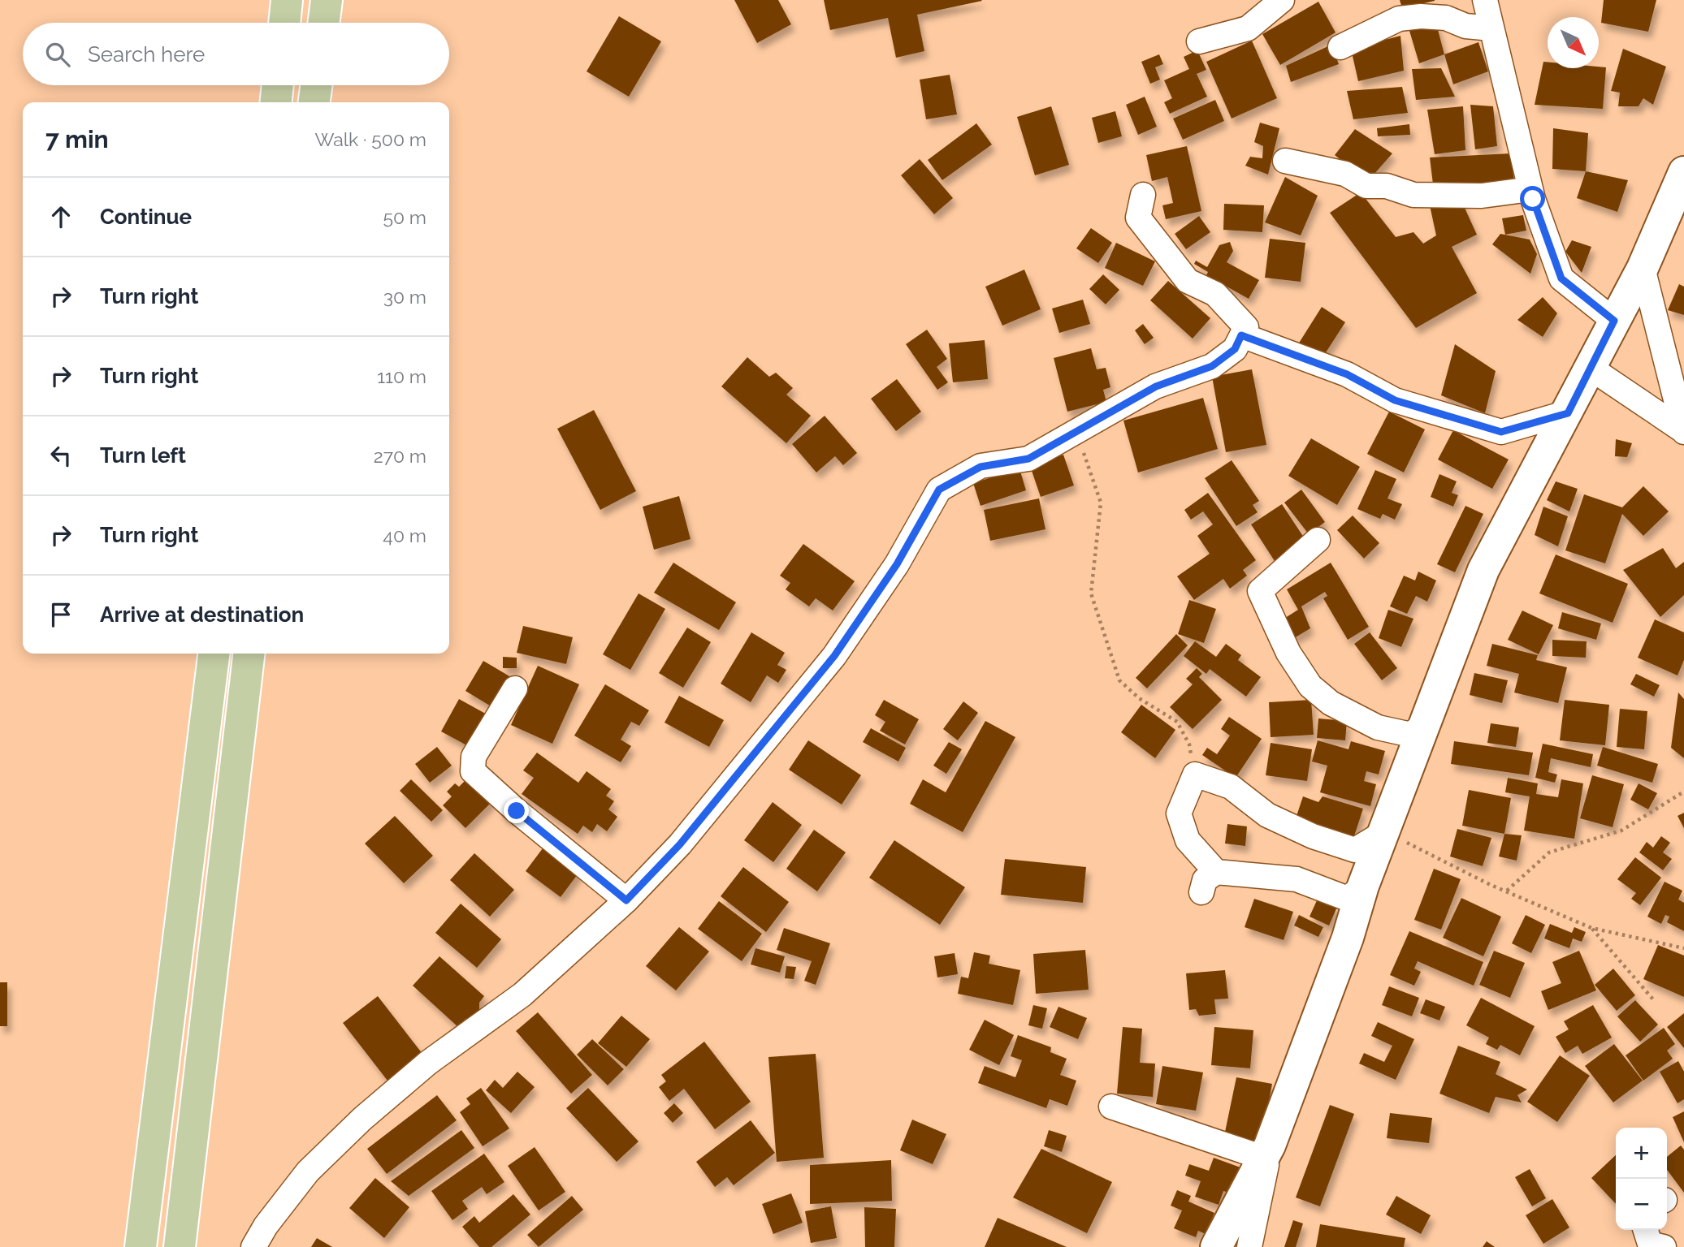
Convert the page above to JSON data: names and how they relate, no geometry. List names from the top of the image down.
{
  "north": "bottom right",
  "page": {
    "search": "Search here",
    "heading": ["7 min", "Walk · 500 m"],
    "list": [
      ["Continue", "50 m"],
      ["Turn right", "30 m"],
      ["Turn right", "110 m"],
      ["Turn left", "270 m"],
      ["Turn right", "40 m"],
      "Arrive at destination"
    ],
    "map_buttons": ["+", "−"]
  }
}
